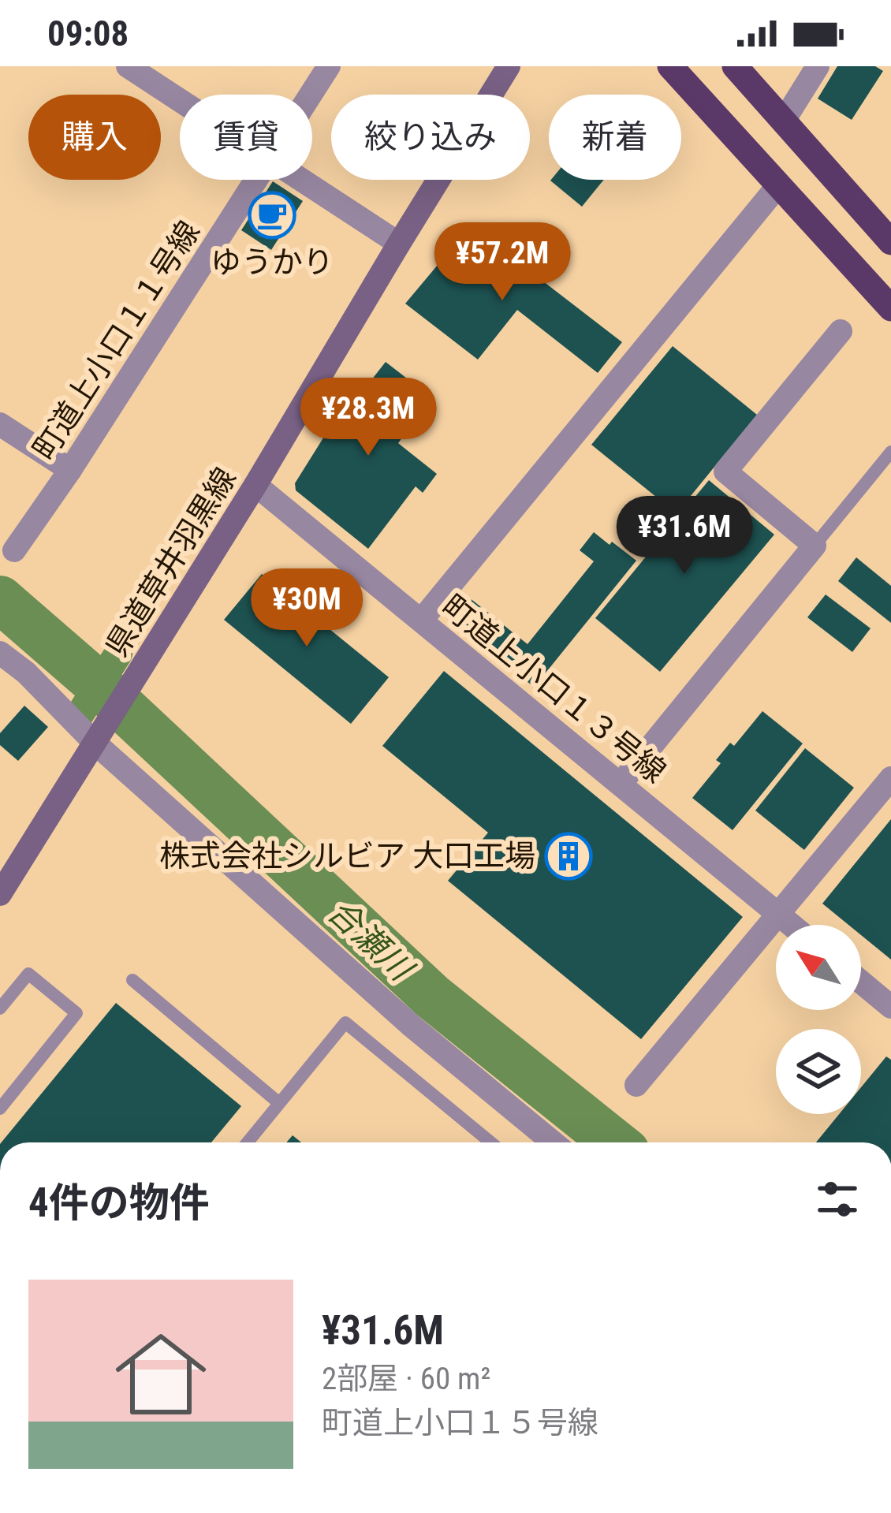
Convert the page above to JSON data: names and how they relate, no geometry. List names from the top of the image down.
{
  "streets": {
    "main road": ["県道草井羽黒線"],
    "street": ["町道上小口１１号線", "町道上小口１３号線"]
  },
  "crossings": [
    ["県道草井羽黒線", "町道上小口１３号線"]
  ],
  "water": ["合瀬川"],
  "places": {
    "cafe": ["ゆうかり"],
    "building": ["株式会社シルビア 大口工場"]
  },
  "north": "top left",
  "page": {
    "status": "09:08",
    "chip": [
      "購入",
      "賃貸",
      "絞り込み",
      "新着"
    ],
    "price": [
      "¥57.2M",
      "¥28.3M",
      "¥31.6M",
      "¥30M"
    ],
    "heading": "4件の物件",
    "list": [
      {
        "name": "¥31.6M",
        "note": "2部屋 · 60 m² · 町道上小口１５号線"
      }
    ]
  }
}
